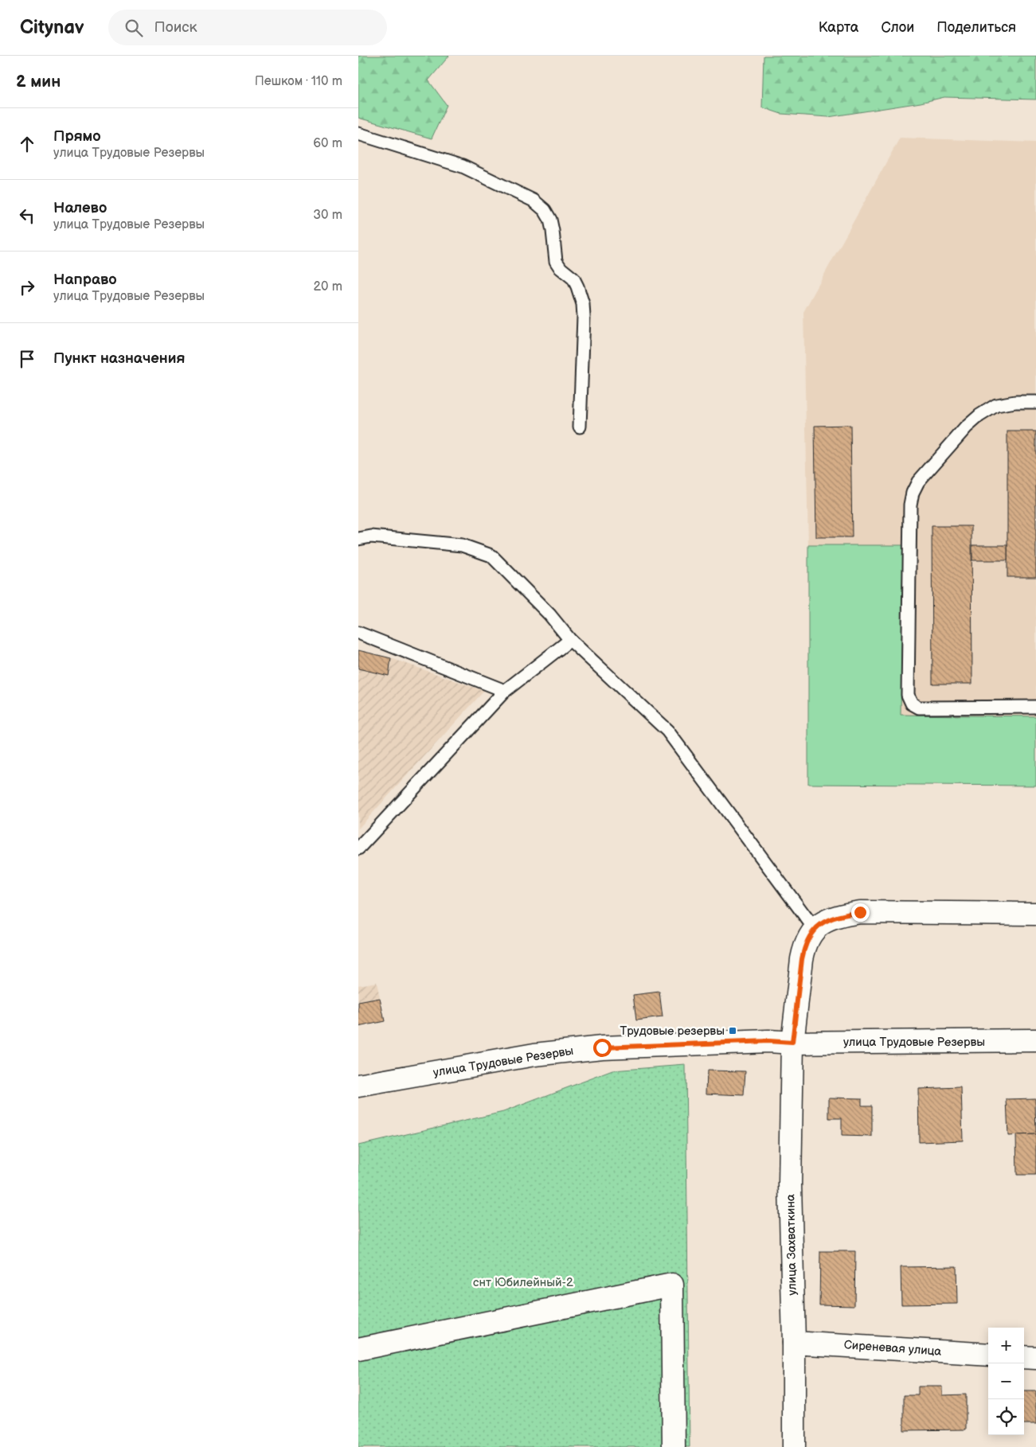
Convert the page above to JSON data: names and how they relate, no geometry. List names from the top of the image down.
{
  "streets": {
    "street": ["улица Трудовые Резервы", "улица Захваткина", "Сиреневая улица"]
  },
  "crossings": [
    ["улица Трудовые Резервы", "улица Захваткина"],
    ["улица Захваткина", "Сиреневая улица"]
  ],
  "parks": ["снт Юбилейный-2"],
  "places": {
    "transit": ["Трудовые резервы"]
  },
  "page": {
    "header": "Citynav",
    "search": "Поиск",
    "nav": ["Карта", "Слои", "Поделиться"],
    "heading": ["2 мин", "Пешком · 110 m"],
    "list": [
      ["Прямо", "улица Трудовые Резервы", "60 m"],
      ["Налево", "улица Трудовые Резервы", "30 m"],
      ["Направо", "улица Трудовые Резервы", "20 m"],
      "Пункт назначения"
    ],
    "map_buttons": ["+", "−"]
  }
}
